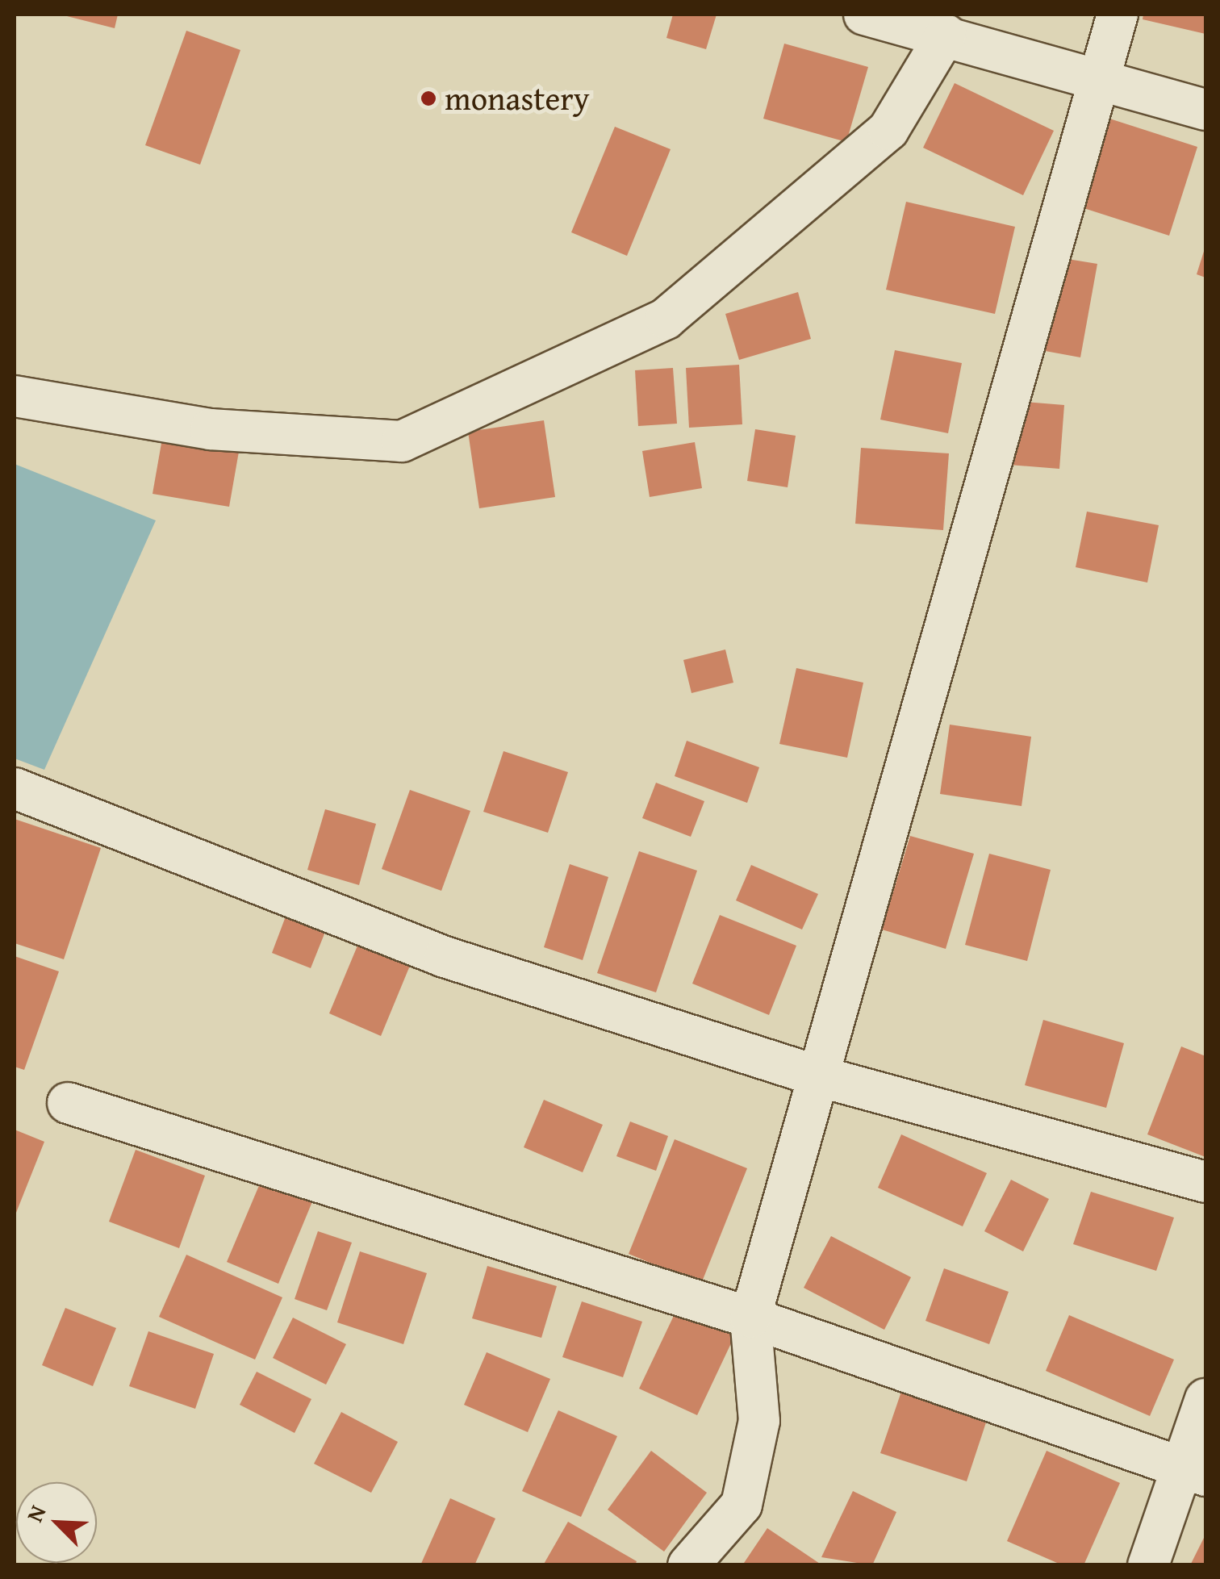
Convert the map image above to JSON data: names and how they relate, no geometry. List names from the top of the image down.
{
  "places": ["monastery"],
  "north": "top left"
}
